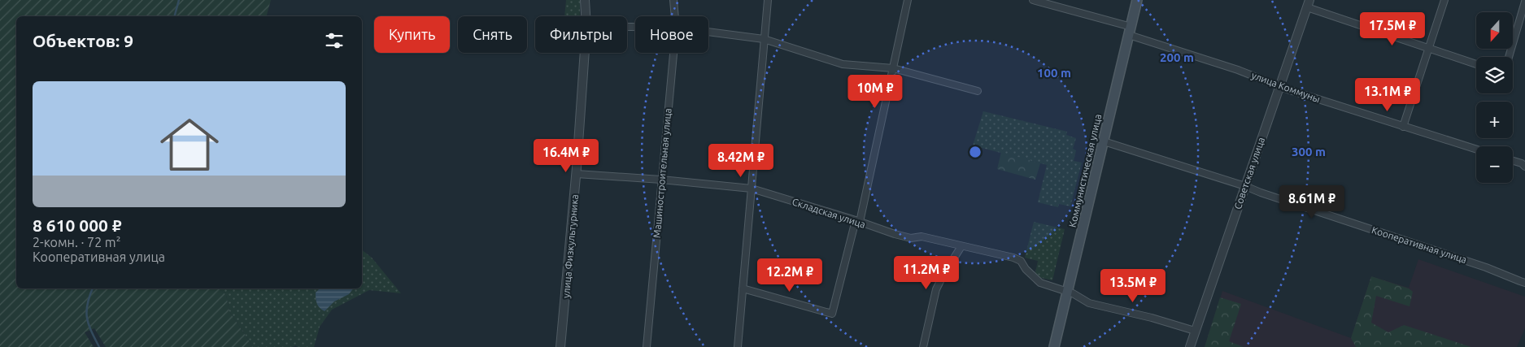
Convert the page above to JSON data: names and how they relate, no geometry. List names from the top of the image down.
{
  "streets": {
    "main road": ["Коммунистическая улица"],
    "street": [
      "улица Коммуны",
      "Машиностроительная улица",
      "Советская улица",
      "Складская улица",
      "Кооперативная улица",
      "улица Физкультурника"
    ]
  },
  "crossings": [
    ["улица Коммуны", "Коммунистическая улица"],
    ["улица Коммуны", "Советская улица"],
    ["Коммунистическая улица", "Складская улица"],
    ["Коммунистическая улица", "Кооперативная улица"],
    ["Машиностроительная улица", "Складская улица"],
    ["Советская улица", "Складская улица"],
    ["Советская улица", "Кооперативная улица"],
    ["Складская улица", "улица Физкультурника"]
  ],
  "north": "bottom",
  "page": {
    "map_buttons": ["+", "−"],
    "price": [
      "17.5M ₽",
      "10M ₽",
      "13.1M ₽",
      "16.4M ₽",
      "8.42M ₽",
      "8.61M ₽",
      "11.2M ₽",
      "12.2M ₽",
      "13.5M ₽"
    ],
    "chip": [
      "Купить",
      "Снять",
      "Фильтры",
      "Новое"
    ],
    "heading": "Объектов: 9",
    "list": [
      {
        "name": "8 610 000 ₽",
        "note": "2-комн. · 72 m² · Кооперативная улица"
      }
    ]
  },
  "rings": ["200 m", "100 m", "300 m"]
}
